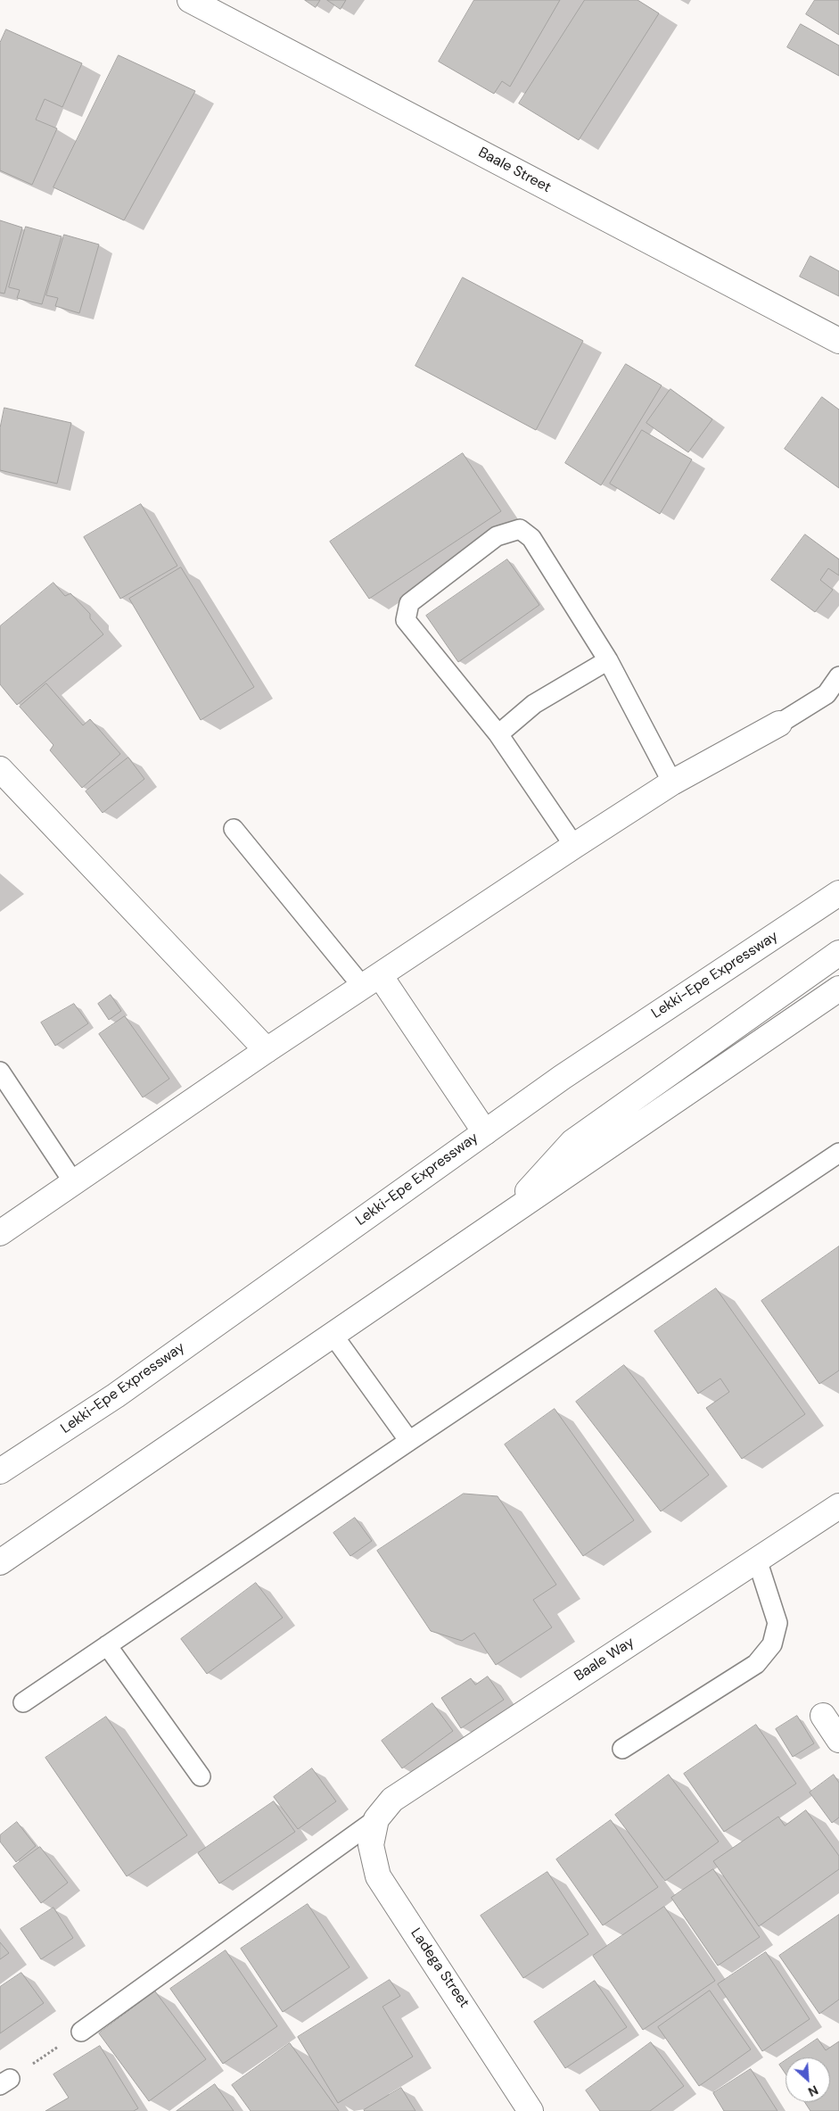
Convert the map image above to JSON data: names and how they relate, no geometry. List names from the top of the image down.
{
  "streets": {
    "main road": [
      "Baale Street",
      "Lekki-Epe Expressway",
      "Baale Way",
      "Ladega Street"
    ]
  },
  "crossings": [
    ["Baale Way", "Ladega Street"]
  ],
  "north": "bottom right"
}
